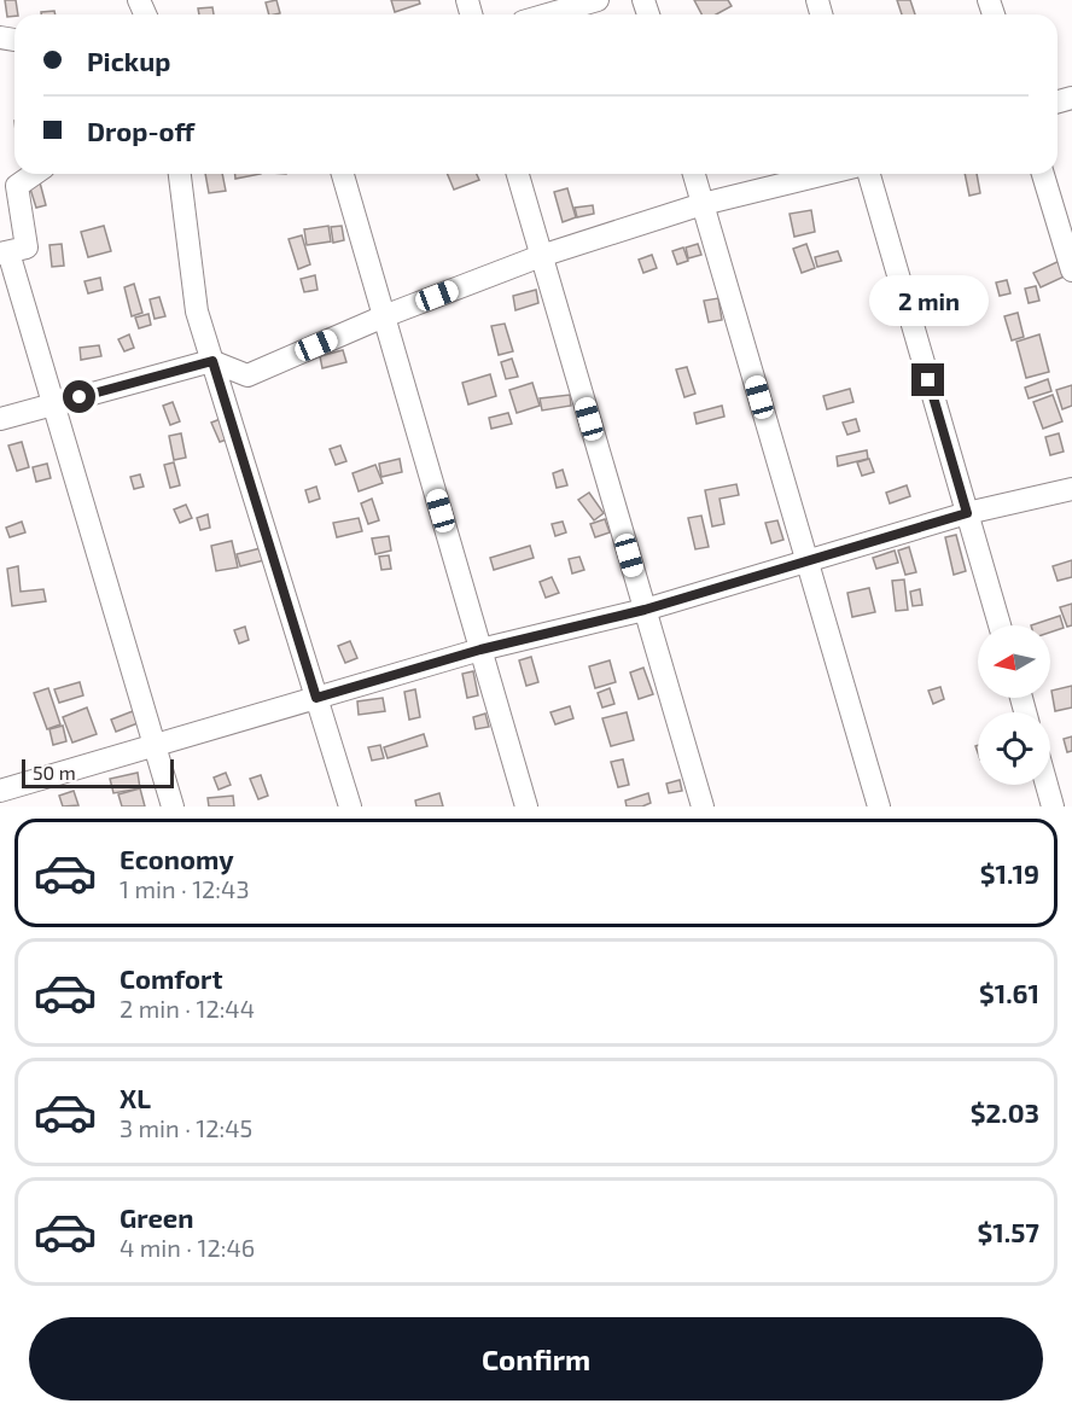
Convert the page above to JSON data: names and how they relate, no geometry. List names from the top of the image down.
{
  "scale_bar": "50 m",
  "north": "left",
  "page": {
    "banner": ["Pickup", "Drop-off"],
    "bubble": "2 min",
    "scale": "50 m",
    "list": [
      {
        "name": "Economy",
        "note": "1 min · 12:43",
        "value": "$1.19"
      },
      {
        "name": "Comfort",
        "note": "2 min · 12:44",
        "value": "$1.61"
      },
      {
        "name": "XL",
        "note": "3 min · 12:45",
        "value": "$2.03"
      },
      {
        "name": "Green",
        "note": "4 min · 12:46",
        "value": "$1.57"
      }
    ],
    "buttons": "Confirm"
  }
}
